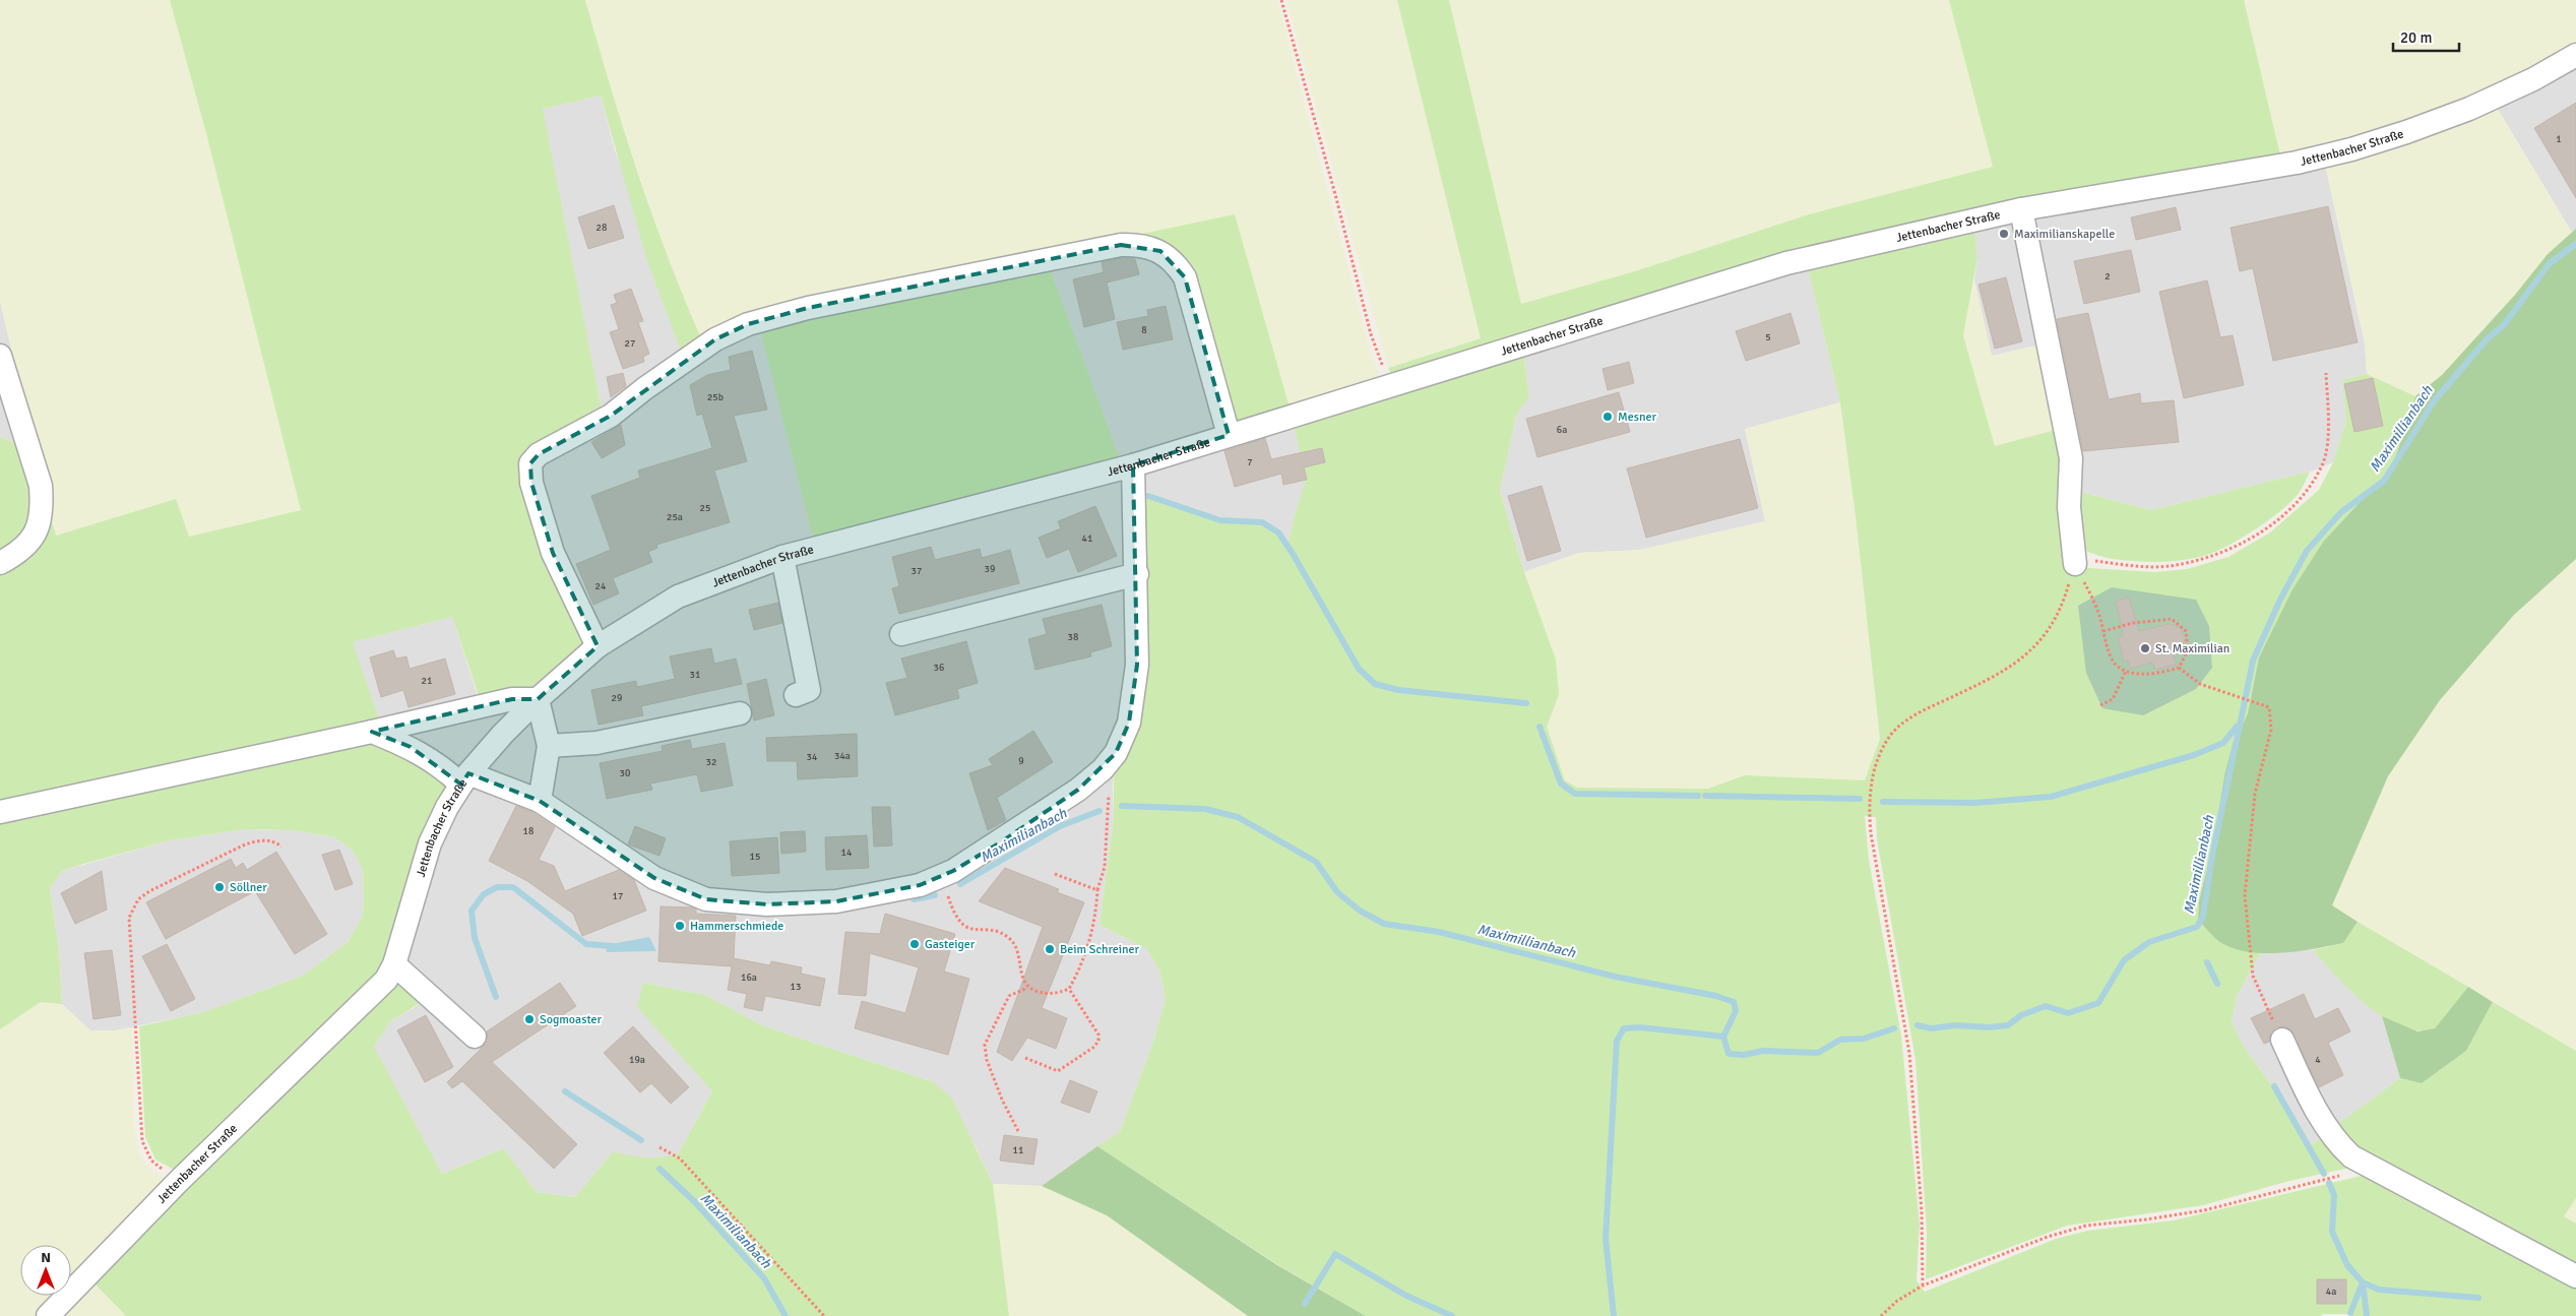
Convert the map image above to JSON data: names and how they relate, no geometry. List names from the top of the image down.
{
  "streets": {
    "street": ["Jettenbacher Straße"]
  },
  "water": ["Maximillianbach", "Maximilianbach"],
  "places": [
    "Maximilianskapelle",
    "Mesner",
    "St. Maximilian",
    "Söllner",
    "Hammerschmiede",
    "Gasteiger",
    "Beim Schreiner",
    "Sogmoaster"
  ],
  "house_numbers": [
    "1",
    "28",
    "2",
    "8",
    "5",
    "27",
    "25b",
    "6a",
    "7",
    "25",
    "25a",
    "41",
    "39",
    "37",
    "24",
    "38",
    "36",
    "31",
    "21",
    "29",
    "34a",
    "34",
    "9",
    "32",
    "30",
    "18",
    "14",
    "15",
    "17",
    "16a",
    "13",
    "19a",
    "4",
    "11",
    "4a"
  ],
  "scale_bar": "20 m",
  "north": "top"
}
